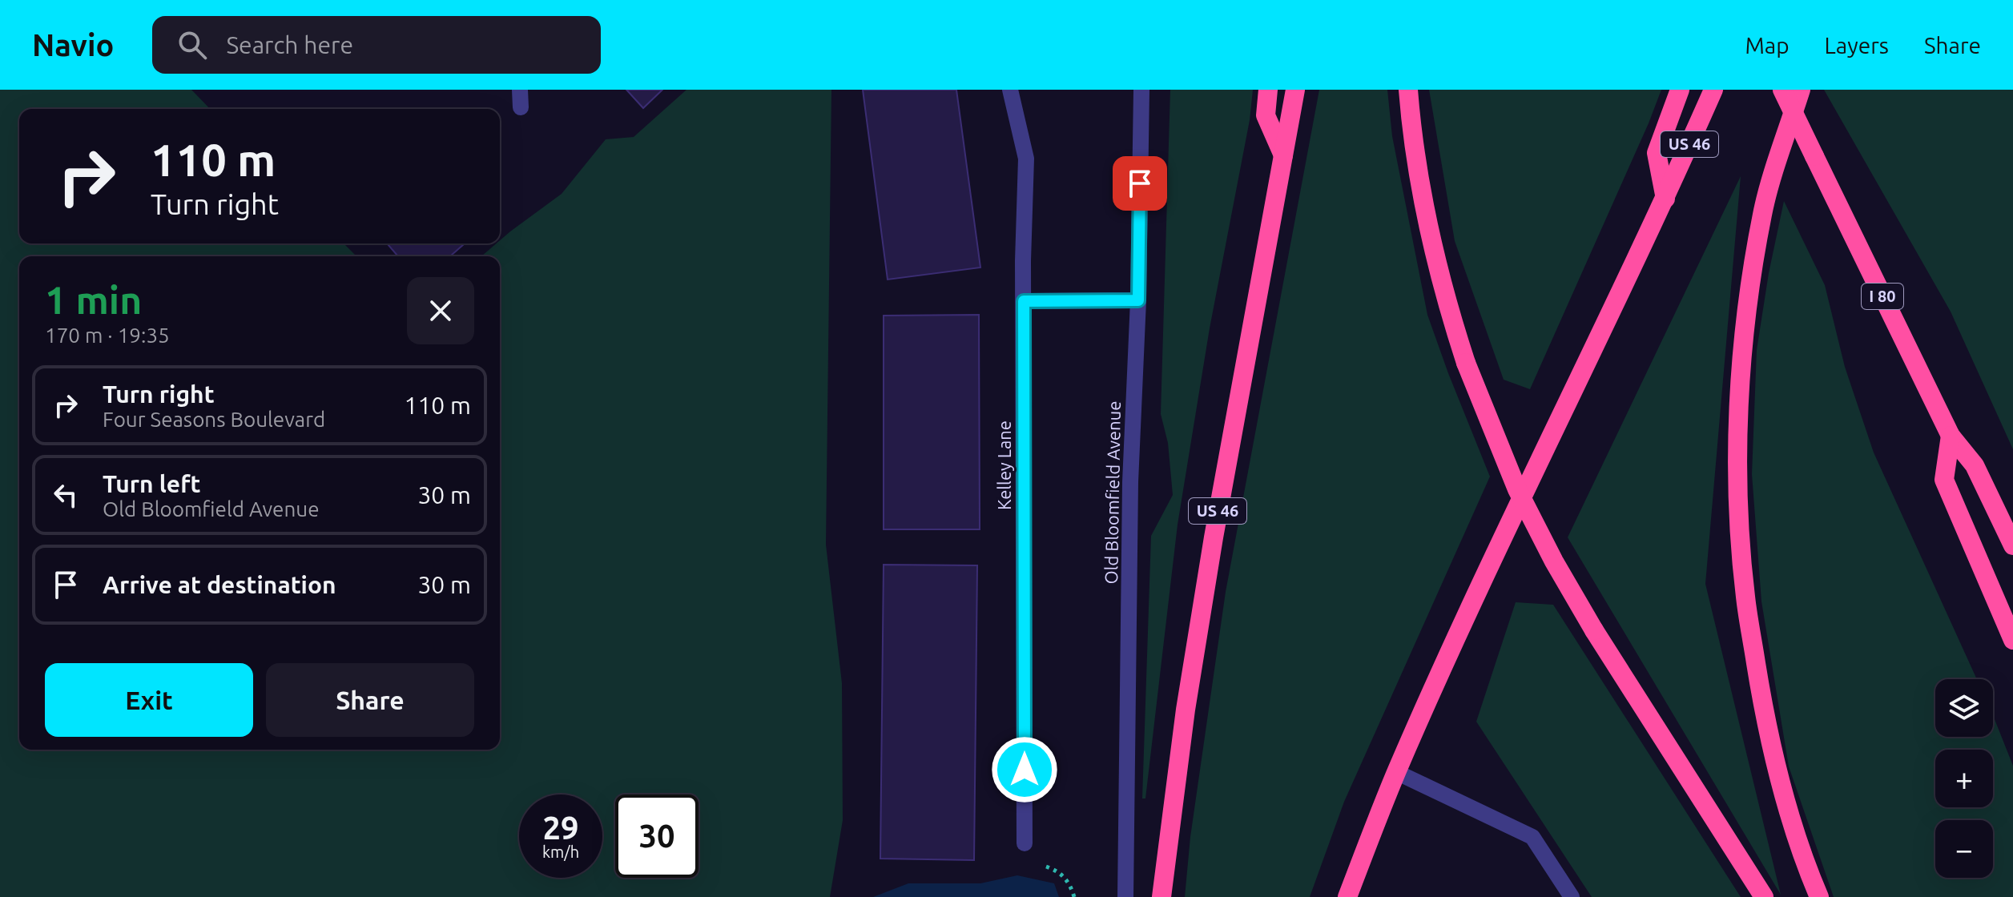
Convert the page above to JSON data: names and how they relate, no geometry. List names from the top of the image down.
{
  "streets": {
    "highway": ["US 46", "I 80"],
    "street": ["Kelley Lane", "Old Bloomfield Avenue"]
  },
  "page": {
    "header": "Navio",
    "search": "Search here",
    "nav": ["Map", "Layers", "Share"],
    "turn": ["110 m", "Turn right"],
    "heading": ["1 min", "170 m · 19:35"],
    "list": [
      {
        "name": "Turn right",
        "note": "Four Seasons Boulevard",
        "value": "110 m"
      },
      {
        "name": "Turn left",
        "note": "Old Bloomfield Avenue",
        "value": "30 m"
      },
      {
        "name": "Arrive at destination",
        "value": "30 m"
      }
    ],
    "buttons": ["Exit", "Share"],
    "map_buttons": ["+", "−"],
    "speed": "29 km/h",
    "limit": "30"
  }
}
